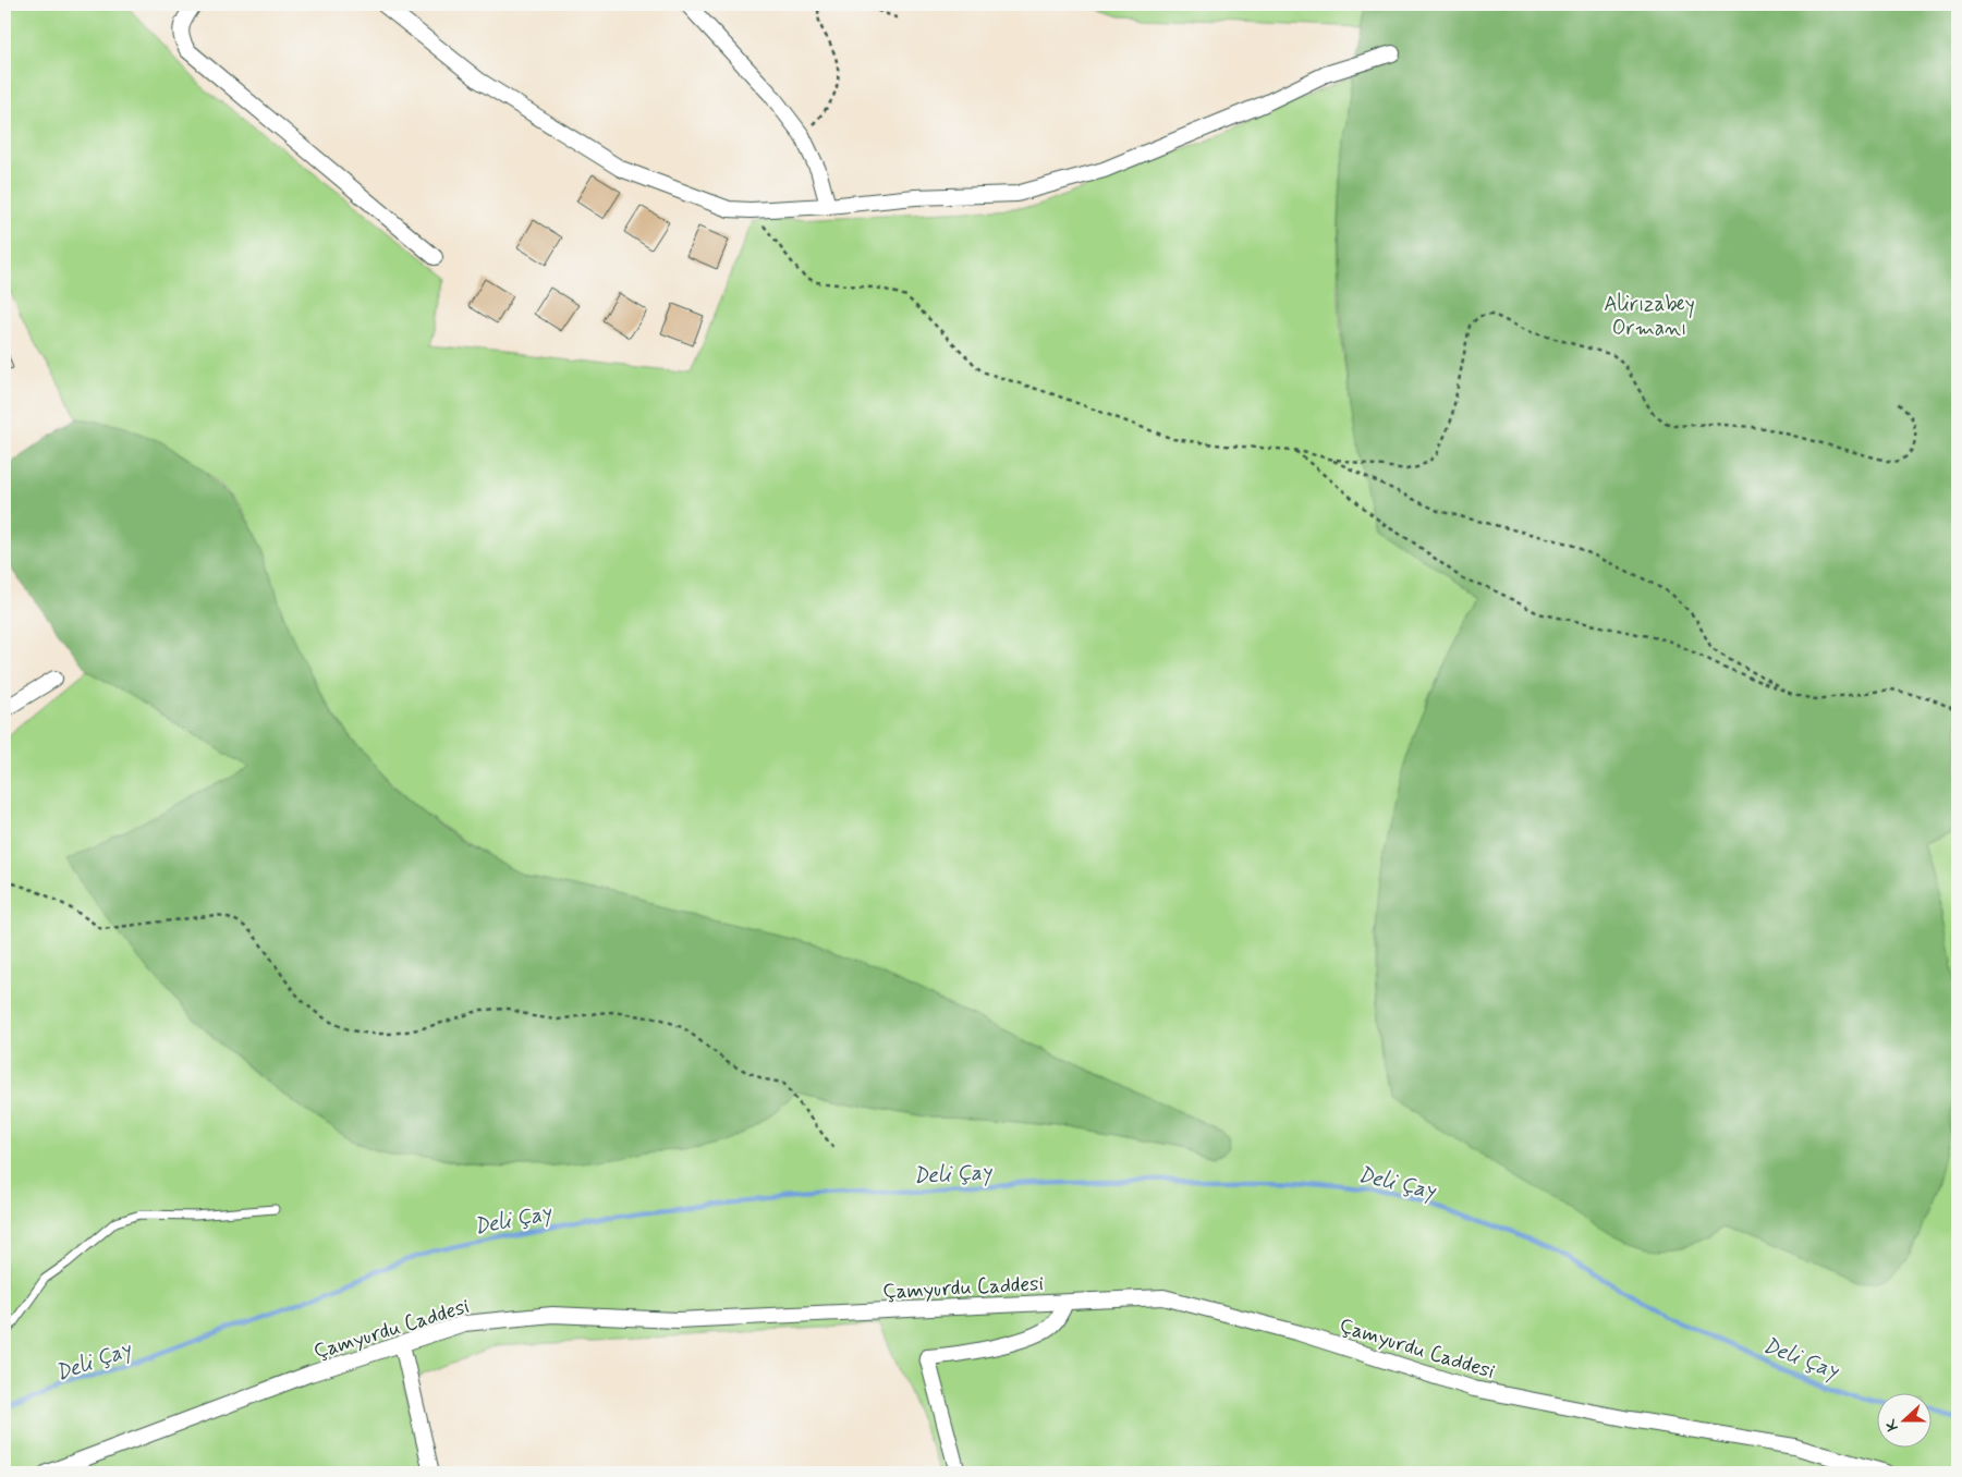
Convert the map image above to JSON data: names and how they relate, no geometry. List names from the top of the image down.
{
  "streets": {
    "street": ["Çamyurdu Caddesi"]
  },
  "water": ["Deli Çay"],
  "parks": ["Alirızabey Ormanı"],
  "north": "left"
}
